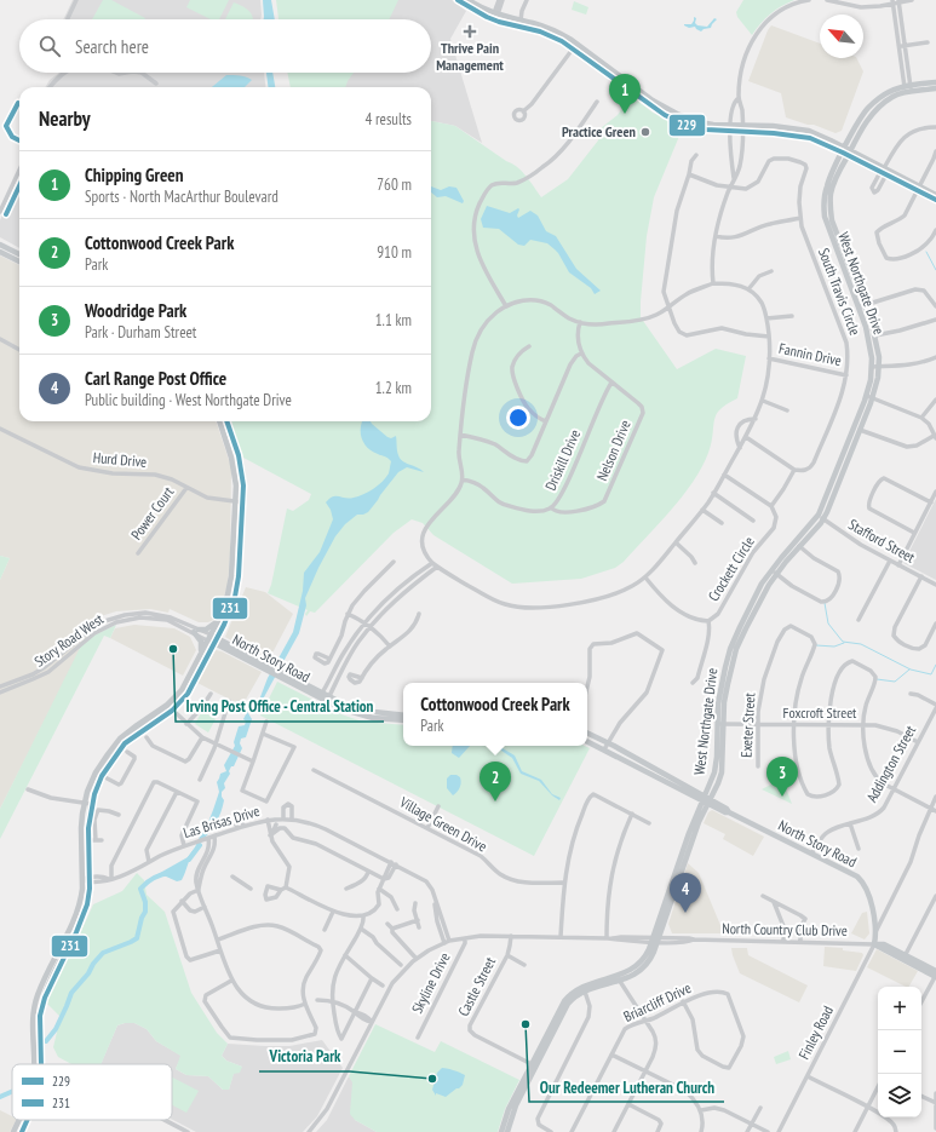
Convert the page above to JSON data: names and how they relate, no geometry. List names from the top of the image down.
{
  "streets": {
    "main road": ["West Northgate Drive", "North Story Road"],
    "street": [
      "South Travis Circle",
      "Fannin Drive",
      "Nelson Drive",
      "Hurd Drive",
      "Driskill Drive",
      "Power Court",
      "Stafford Street",
      "Crockett Circle",
      "Story Road West",
      "Foxcroft Street",
      "Exeter Street",
      "Addington Street",
      "Las Brisas Drive",
      "Village Green Drive",
      "North Country Club Drive",
      "Skyline Drive",
      "Castle Street",
      "Briarcliff Drive",
      "Finley Road"
    ]
  },
  "crossings": [
    ["West Northgate Drive", "Stafford Street"],
    ["West Northgate Drive", "North Story Road"],
    ["West Northgate Drive", "Foxcroft Street"],
    ["West Northgate Drive", "North Country Club Drive"],
    ["West Northgate Drive", "Castle Street"],
    ["South Travis Circle", "Fannin Drive"],
    ["Nelson Drive", "Driskill Drive"],
    ["Hurd Drive", "Power Court"],
    ["Story Road West", "North Story Road"],
    ["North Story Road", "Addington Street"],
    ["North Story Road", "North Country Club Drive"],
    ["North Story Road", "Finley Road"],
    ["Foxcroft Street", "Exeter Street"],
    ["Foxcroft Street", "Addington Street"],
    ["Las Brisas Drive", "North Country Club Drive"],
    ["North Country Club Drive", "Skyline Drive"],
    ["North Country Club Drive", "Castle Street"],
    ["North Country Club Drive", "Finley Road"]
  ],
  "places": {
    "health": ["Thrive Pain Management"],
    "other": [
      "Practice Green",
      "Irving Post Office - Central Station",
      "Our Redeemer Lutheran Church",
      "Victoria Park"
    ]
  },
  "lines": ["transit line 229", "transit line 231"],
  "legend": ["229", "231"],
  "north": "top left",
  "page": {
    "search": "Search here",
    "pins": [
      "1",
      "3",
      "2",
      "4"
    ],
    "heading": ["Nearby", "4 results"],
    "list": [
      {
        "mark": "1",
        "name": "Chipping Green",
        "note": "Sports · North MacArthur Boulevard",
        "value": "760 m"
      },
      {
        "mark": "2",
        "name": "Cottonwood Creek Park",
        "note": "Park",
        "value": "910 m"
      },
      {
        "mark": "3",
        "name": "Woodridge Park",
        "note": "Park · Durham Street",
        "value": "1.1 km"
      },
      {
        "mark": "4",
        "name": "Carl Range Post Office",
        "note": "Public building · West Northgate Drive",
        "value": "1.2 km"
      }
    ],
    "popup": ["Cottonwood Creek Park", "Park"],
    "map_buttons": ["+", "−"]
  }
}
